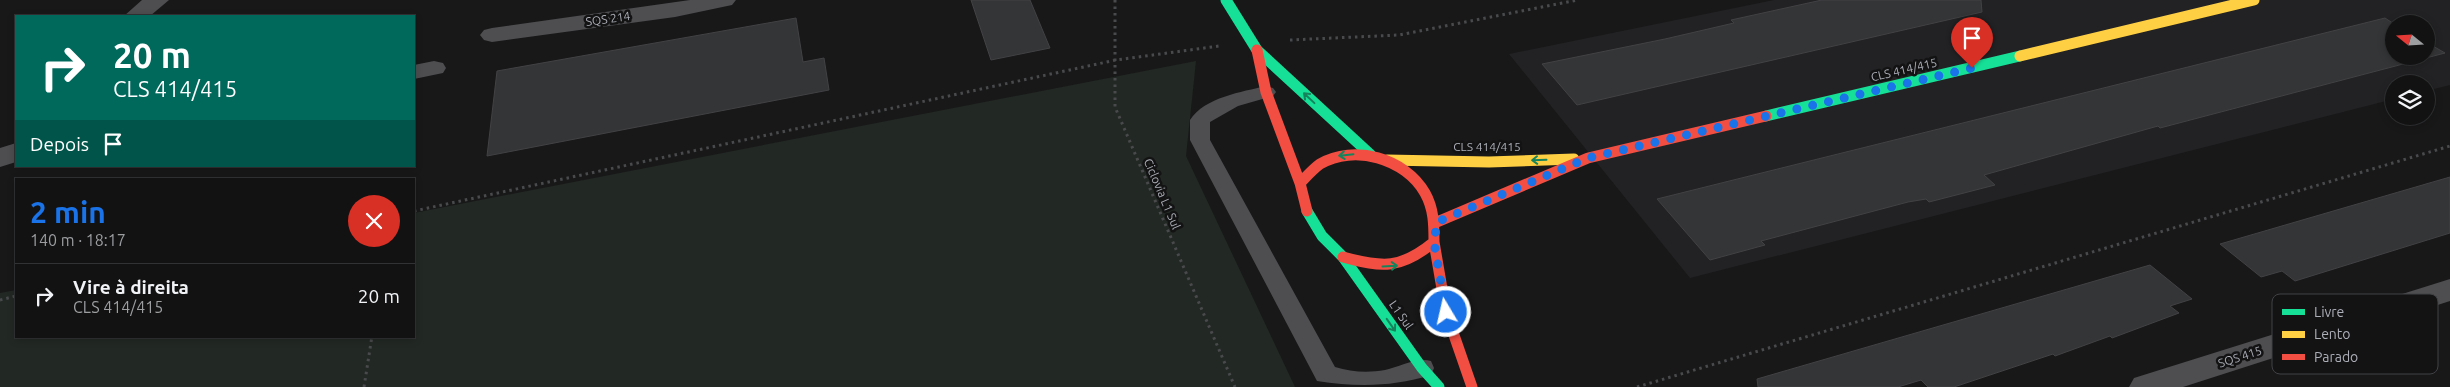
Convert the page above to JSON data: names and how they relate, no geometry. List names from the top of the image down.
{
  "streets": {
    "street": [
      "SQS 214",
      "CLS 414/415",
      "L1 Sul",
      "SQS 415"
    ],
    "path": ["Ciclovia L1 Sul"]
  },
  "crossings": [
    ["CLS 414/415", "L1 Sul"]
  ],
  "legend": ["Livre", "Lento", "Parado"],
  "north": "left",
  "page": {
    "turn": ["20 m", "CLS 414/415"],
    "then": "Depois",
    "heading": ["2 min", "140 m · 18:17"],
    "list": [
      {
        "name": "Vire à direita",
        "note": "CLS 414/415",
        "value": "20 m"
      }
    ]
  }
}
